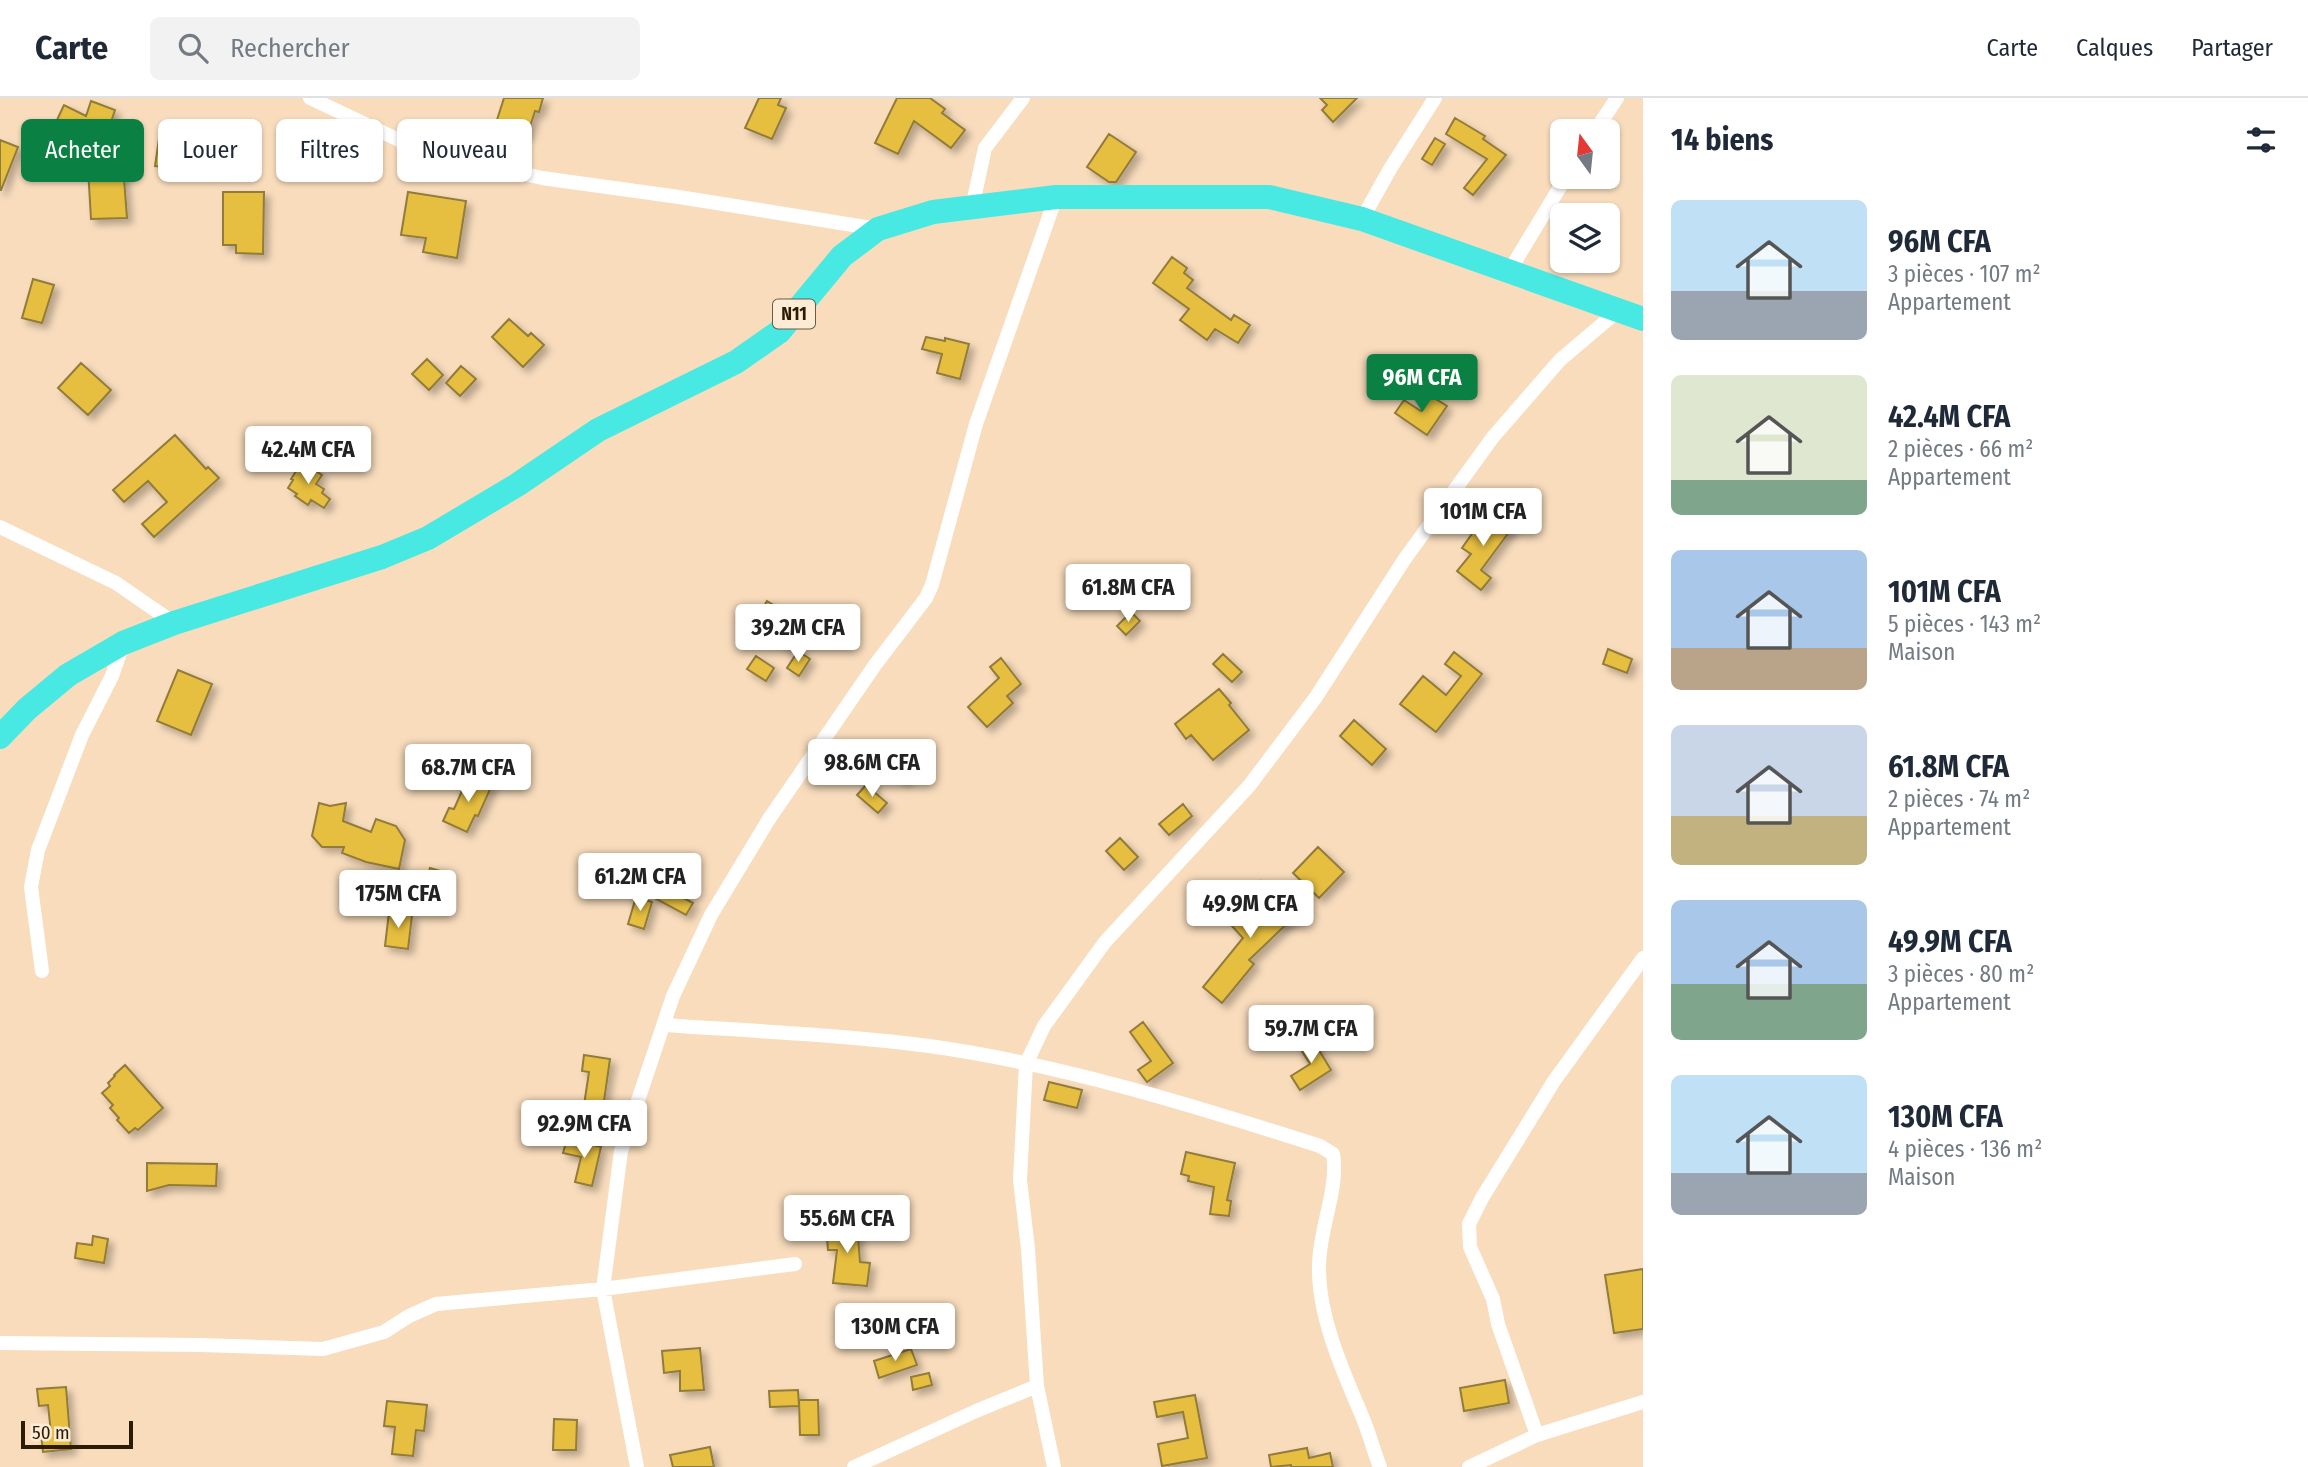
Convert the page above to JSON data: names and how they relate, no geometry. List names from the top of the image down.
{
  "streets": {
    "highway": ["N11"]
  },
  "scale_bar": "50 m",
  "north": "top",
  "page": {
    "header": "Carte",
    "search": "Rechercher",
    "nav": ["Carte", "Calques", "Partager"],
    "heading": "14 biens",
    "chip": [
      "Acheter",
      "Louer",
      "Filtres",
      "Nouveau"
    ],
    "list": [
      {
        "name": "96M CFA",
        "note": "3 pièces · 107 m² · Appartement"
      },
      {
        "name": "42.4M CFA",
        "note": "2 pièces · 66 m² · Appartement"
      },
      {
        "name": "101M CFA",
        "note": "5 pièces · 143 m² · Maison"
      },
      {
        "name": "61.8M CFA",
        "note": "2 pièces · 74 m² · Appartement"
      },
      {
        "name": "49.9M CFA",
        "note": "3 pièces · 80 m² · Appartement"
      },
      {
        "name": "130M CFA",
        "note": "4 pièces · 136 m² · Maison"
      }
    ],
    "price": [
      "96M CFA",
      "42.4M CFA",
      "101M CFA",
      "61.8M CFA",
      "39.2M CFA",
      "98.6M CFA",
      "68.7M CFA",
      "61.2M CFA",
      "175M CFA",
      "49.9M CFA",
      "59.7M CFA",
      "92.9M CFA",
      "55.6M CFA",
      "130M CFA"
    ],
    "scale": "50 m"
  }
}
